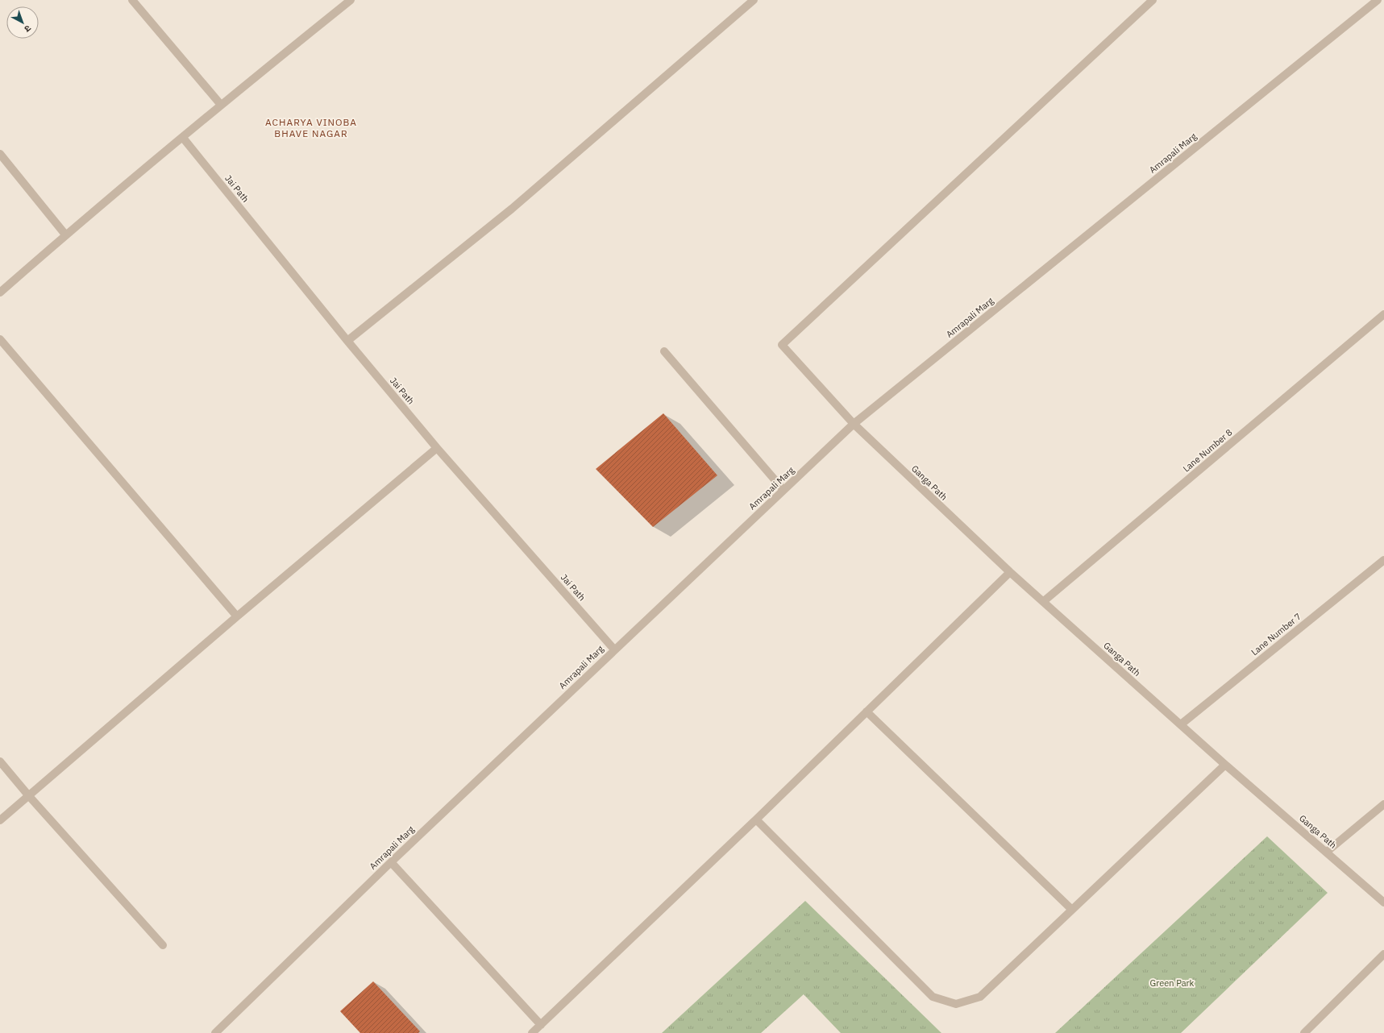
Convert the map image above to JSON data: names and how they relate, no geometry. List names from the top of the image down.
{
  "streets": {
    "street": [
      "Amrapali Marg",
      "Jai Path",
      "Lane Number 8",
      "Ganga Path",
      "Lane Number 7"
    ]
  },
  "crossings": [
    ["Amrapali Marg", "Jai Path"],
    ["Amrapali Marg", "Ganga Path"],
    ["Lane Number 8", "Ganga Path"],
    ["Ganga Path", "Lane Number 7"]
  ],
  "districts": ["ACHARYA VINOBA BHAVE NAGAR"],
  "parks": ["Green Park"],
  "north": "bottom right"
}
